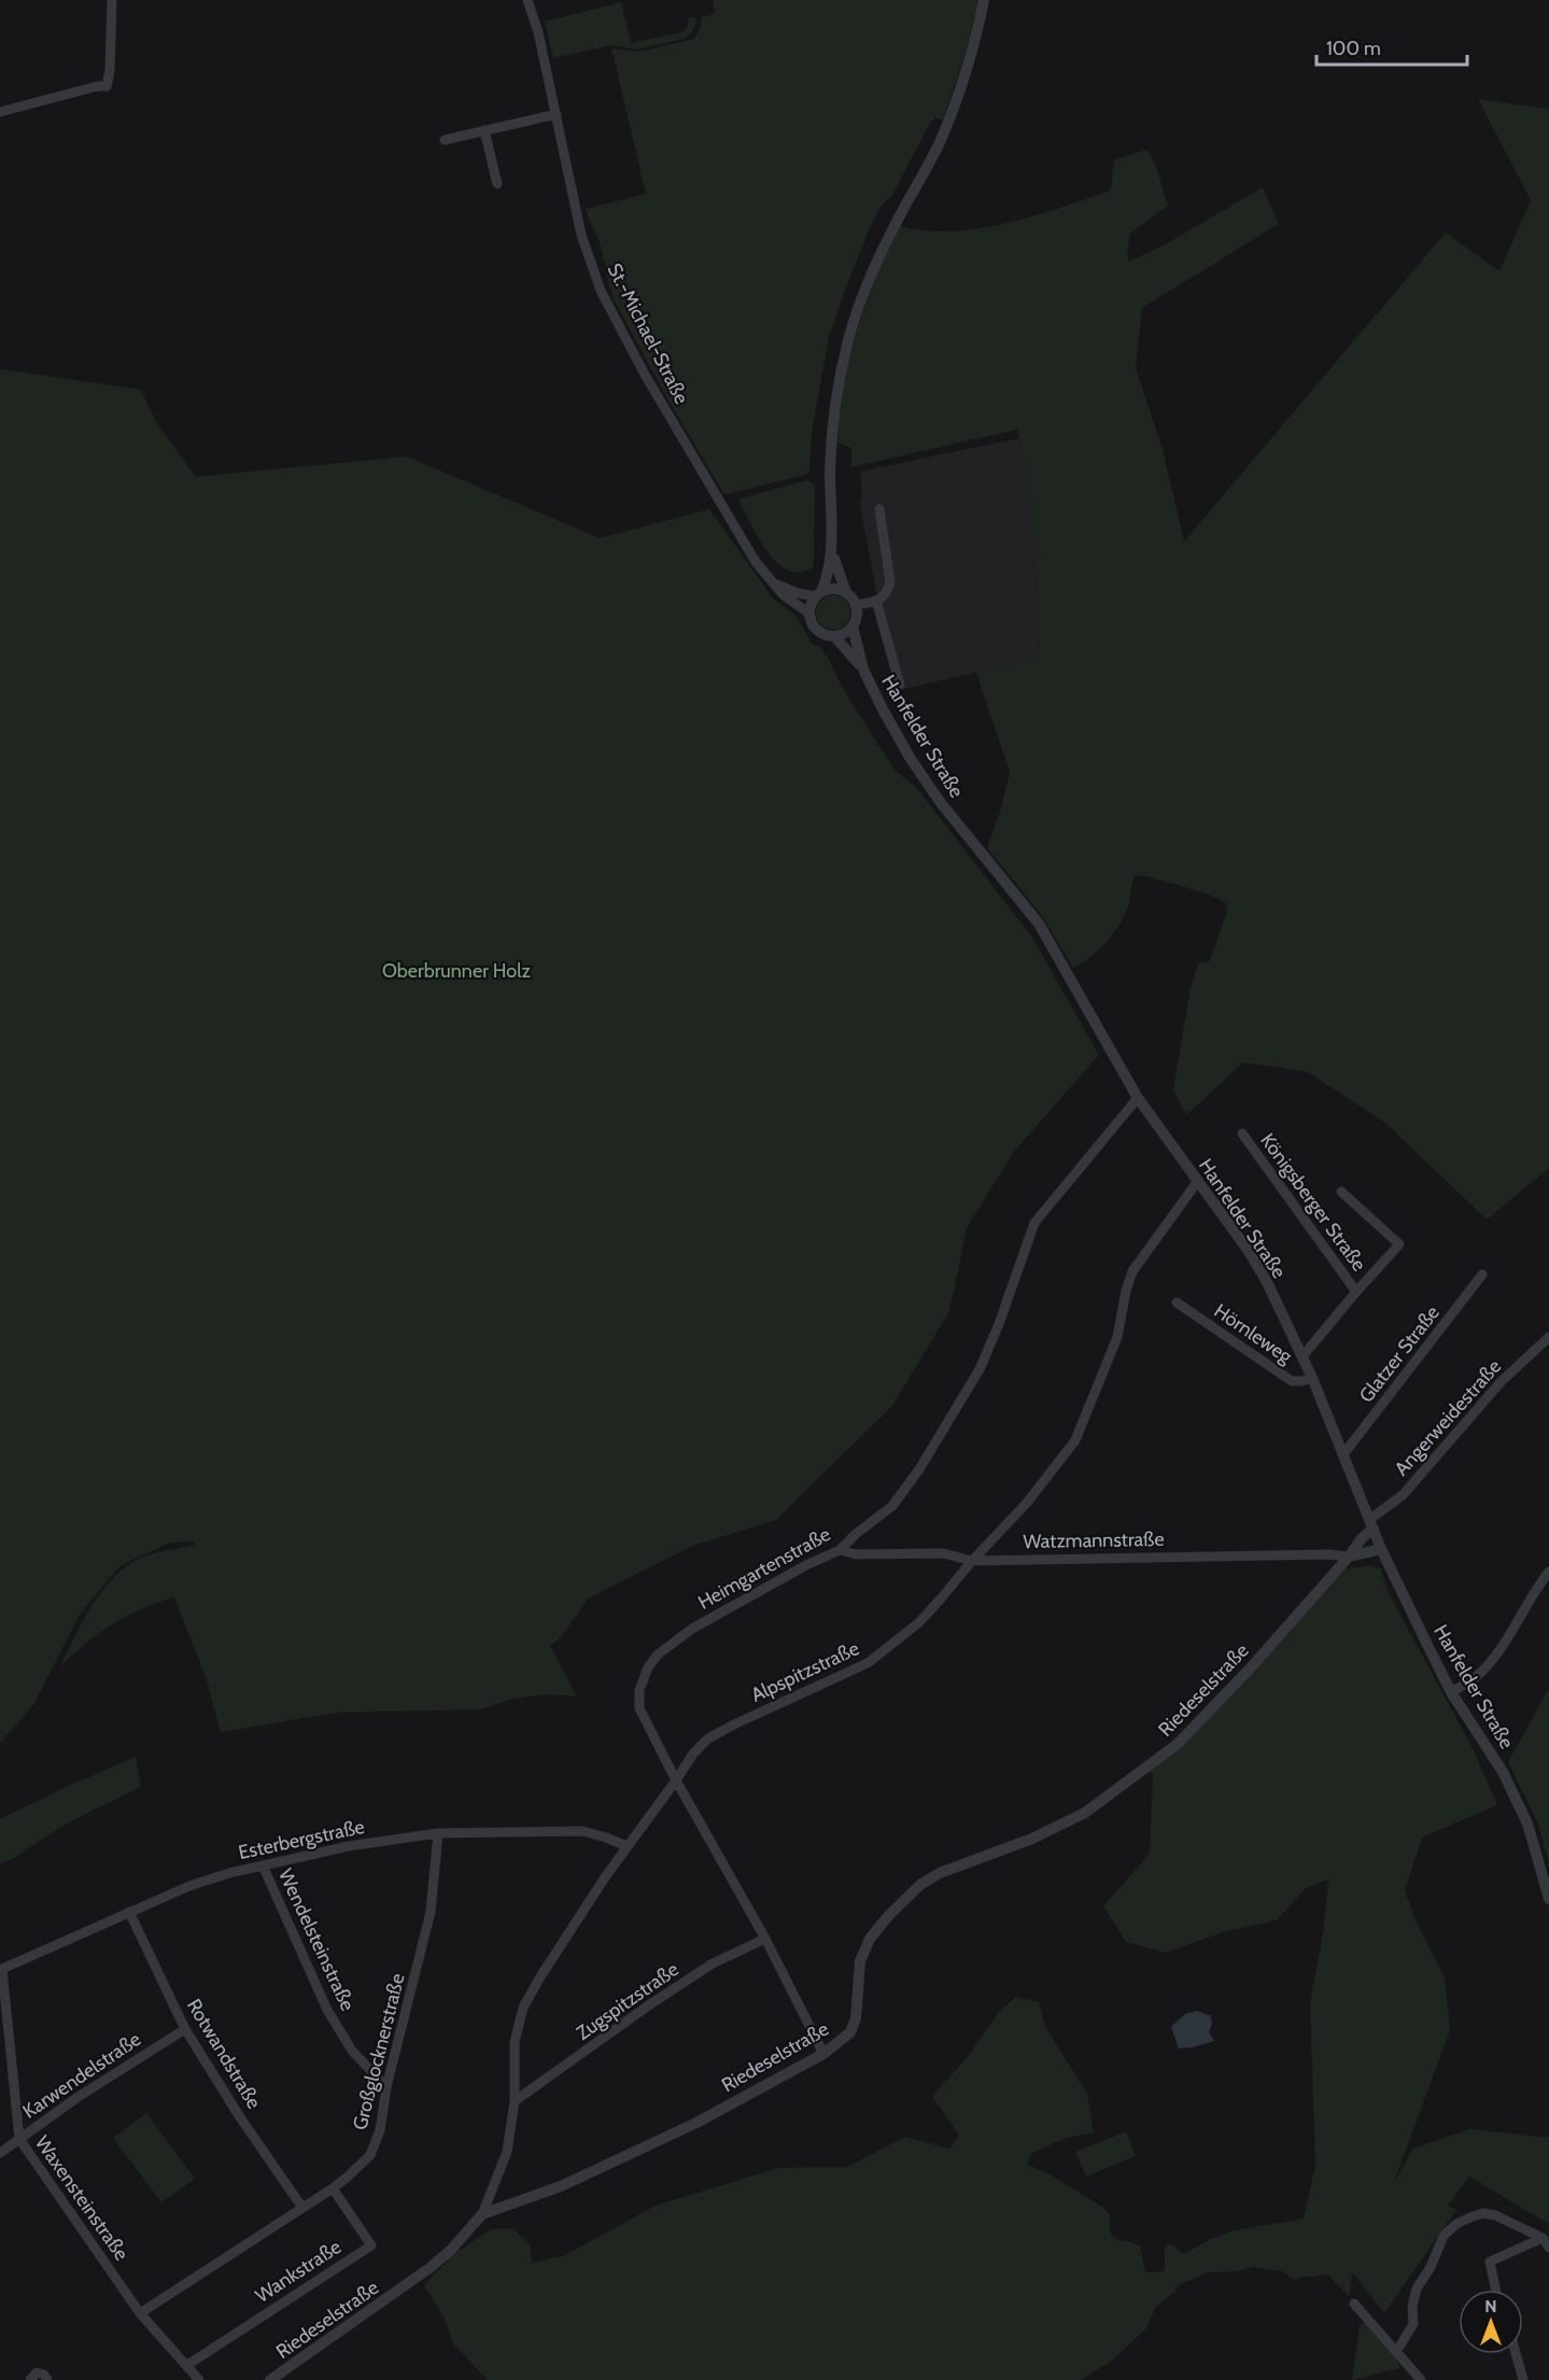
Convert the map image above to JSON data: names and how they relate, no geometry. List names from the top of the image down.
{
  "streets": {
    "street": [
      "St.-Michael-Straße",
      "Hanfelder Straße",
      "Königsberger Straße",
      "Hörnleweg",
      "Glatzer Straße",
      "Angerweidestraße",
      "Watzmannstraße",
      "Heimgartenstraße",
      "Alpspitzstraße",
      "Riedeselstraße",
      "Esterbergstraße",
      "Wendelsteinstraße",
      "Zugspitzstraße",
      "Großglocknerstraße",
      "Rotwandstraße",
      "Karwendelstraße",
      "Waxensteinstraße",
      "Wankstraße"
    ]
  },
  "crossings": [
    ["St.-Michael-Straße", "Hanfelder Straße"],
    ["Hanfelder Straße", "Königsberger Straße"],
    ["Hanfelder Straße", "Hörnleweg"],
    ["Hanfelder Straße", "Glatzer Straße"],
    ["Hanfelder Straße", "Angerweidestraße"],
    ["Hanfelder Straße", "Heimgartenstraße"],
    ["Hanfelder Straße", "Alpspitzstraße"],
    ["Hanfelder Straße", "Riedeselstraße"],
    ["Angerweidestraße", "Riedeselstraße"],
    ["Watzmannstraße", "Heimgartenstraße"],
    ["Watzmannstraße", "Alpspitzstraße"],
    ["Watzmannstraße", "Riedeselstraße"],
    ["Heimgartenstraße", "Alpspitzstraße"],
    ["Heimgartenstraße", "Riedeselstraße"],
    ["Heimgartenstraße", "Zugspitzstraße"],
    ["Alpspitzstraße", "Riedeselstraße"],
    ["Alpspitzstraße", "Esterbergstraße"],
    ["Alpspitzstraße", "Zugspitzstraße"],
    ["Esterbergstraße", "Wendelsteinstraße"],
    ["Esterbergstraße", "Großglocknerstraße"],
    ["Esterbergstraße", "Rotwandstraße"],
    ["Esterbergstraße", "Waxensteinstraße"],
    ["Wendelsteinstraße", "Großglocknerstraße"],
    ["Großglocknerstraße", "Rotwandstraße"],
    ["Großglocknerstraße", "Waxensteinstraße"],
    ["Großglocknerstraße", "Wankstraße"],
    ["Rotwandstraße", "Karwendelstraße"],
    ["Karwendelstraße", "Waxensteinstraße"],
    ["Waxensteinstraße", "Wankstraße"]
  ],
  "parks": ["Oberbrunner Holz"],
  "scale_bar": "100 m",
  "north": "top"
}
